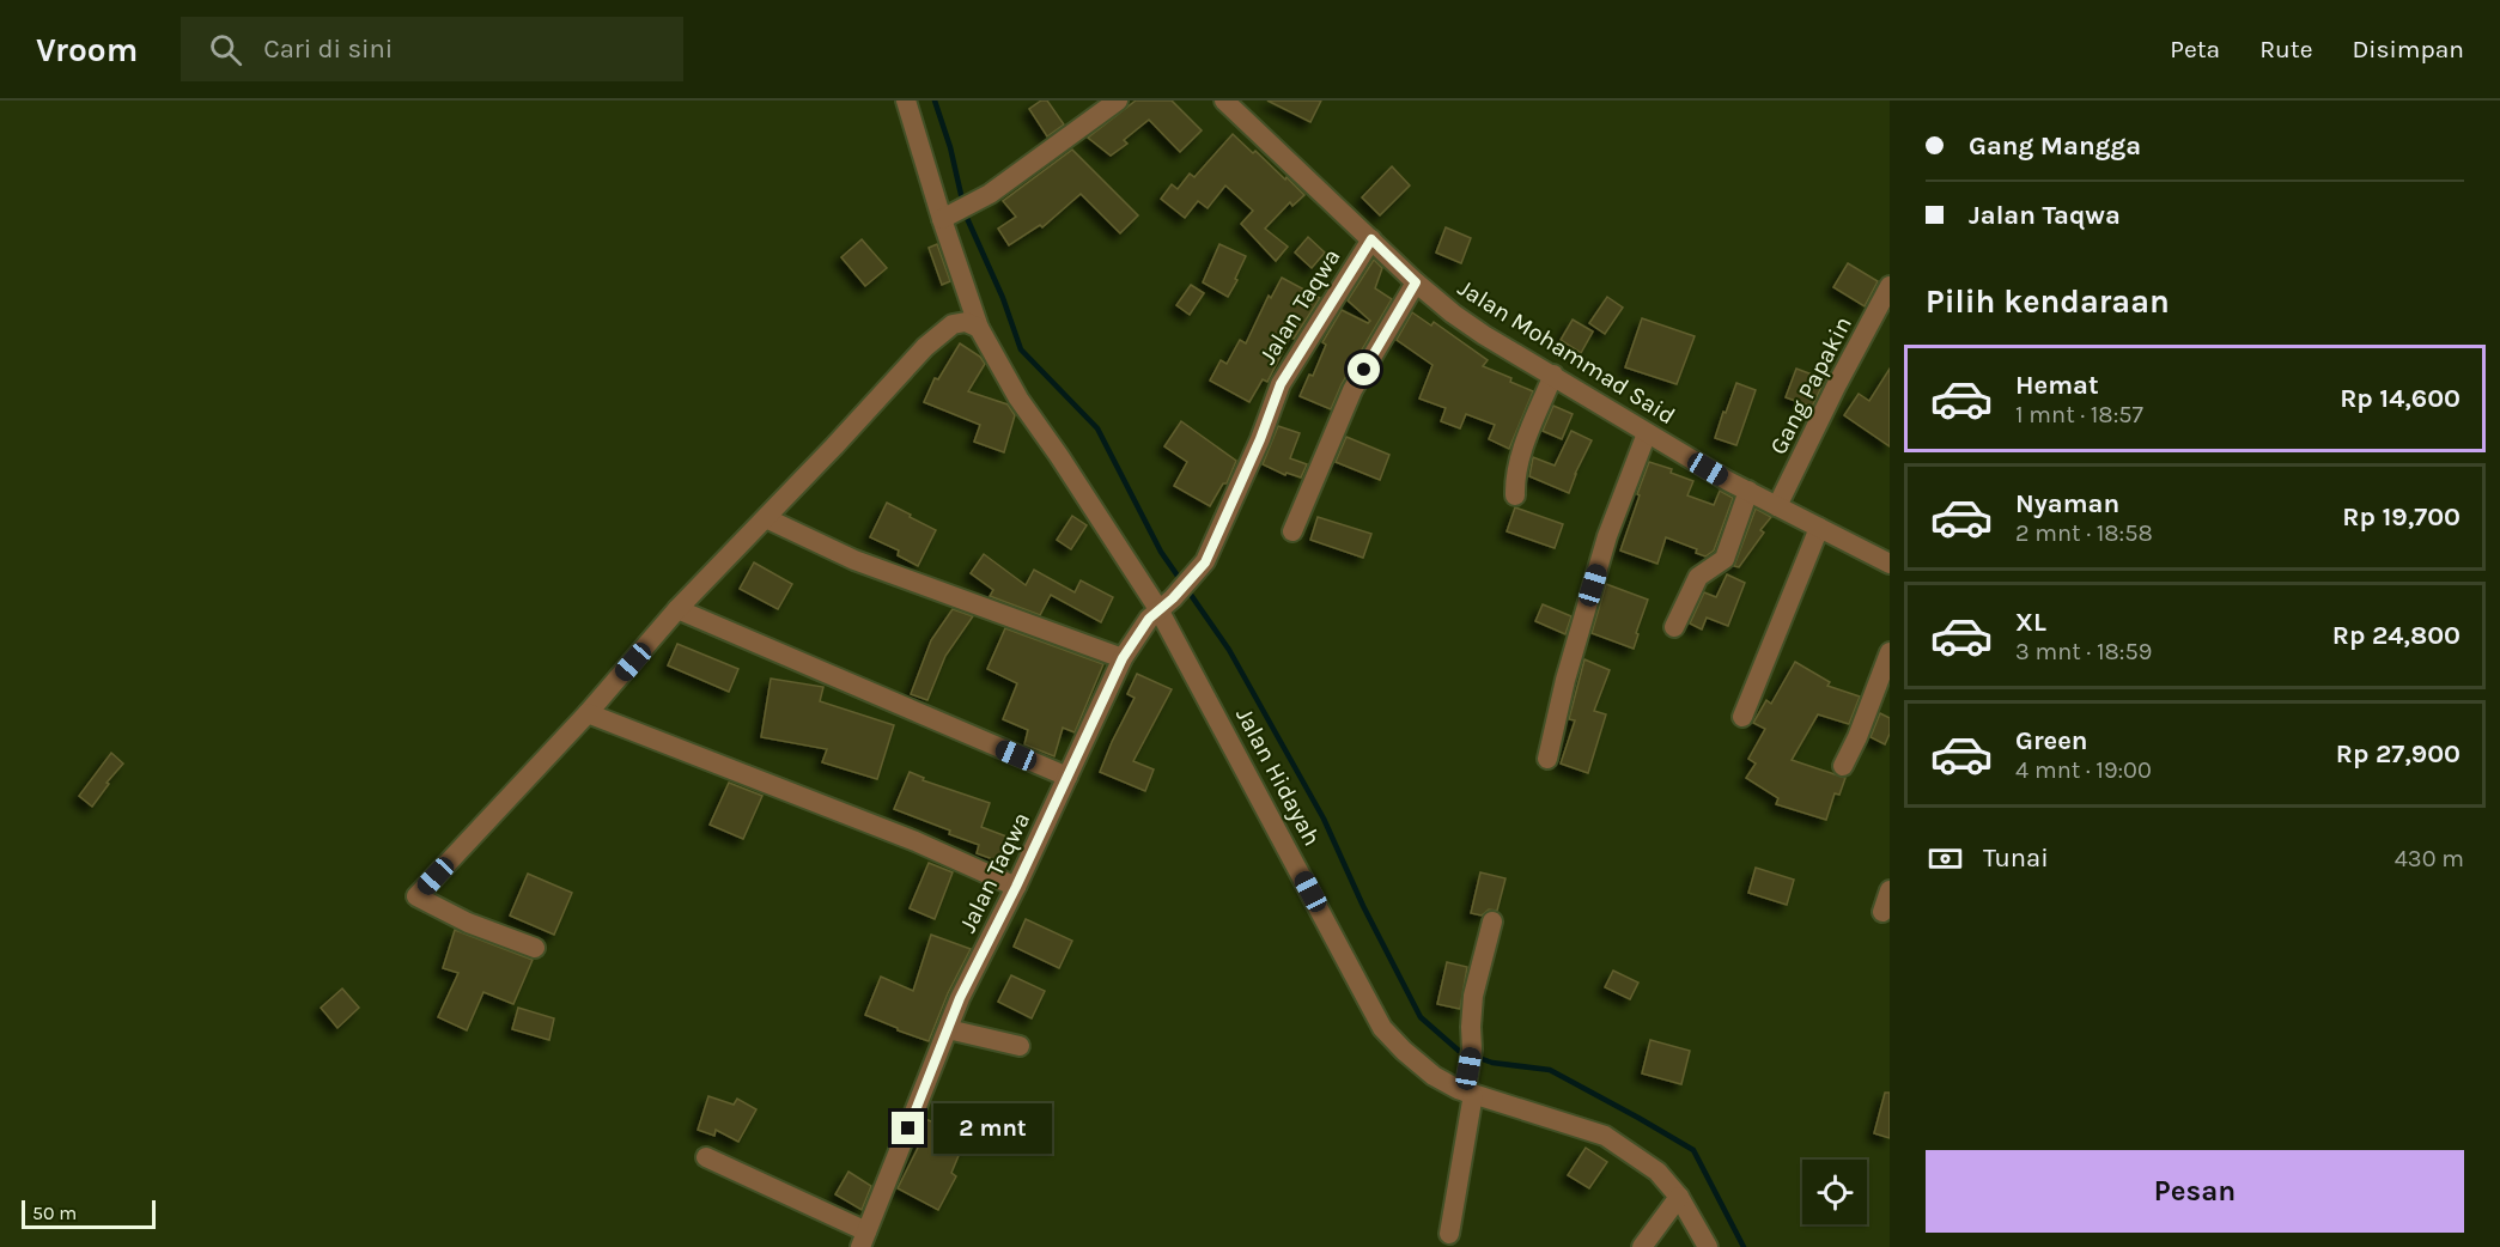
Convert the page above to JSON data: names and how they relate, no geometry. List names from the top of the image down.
{
  "streets": {
    "street": [
      "Jalan Taqwa",
      "Jalan Mohammad Said",
      "Gang Papakin",
      "Jalan Hidayah"
    ]
  },
  "crossings": [
    ["Jalan Taqwa", "Jalan Mohammad Said"],
    ["Jalan Taqwa", "Jalan Hidayah"],
    ["Jalan Mohammad Said", "Gang Papakin"]
  ],
  "scale_bar": "50 m",
  "page": {
    "header": "Vroom",
    "search": "Cari di sini",
    "nav": ["Peta", "Rute", "Disimpan"],
    "banner": ["Gang Mangga", "Jalan Taqwa"],
    "heading": "Pilih kendaraan",
    "list": [
      {
        "name": "Hemat",
        "note": "1 mnt · 18:57",
        "value": "Rp 14,600"
      },
      {
        "name": "Nyaman",
        "note": "2 mnt · 18:58",
        "value": "Rp 19,700"
      },
      {
        "name": "XL",
        "note": "3 mnt · 18:59",
        "value": "Rp 24,800"
      },
      {
        "name": "Green",
        "note": "4 mnt · 19:00",
        "value": "Rp 27,900"
      }
    ],
    "pay": ["Tunai", "430 m"],
    "bubble": "2 mnt",
    "buttons": "Pesan",
    "scale": "50 m"
  }
}
